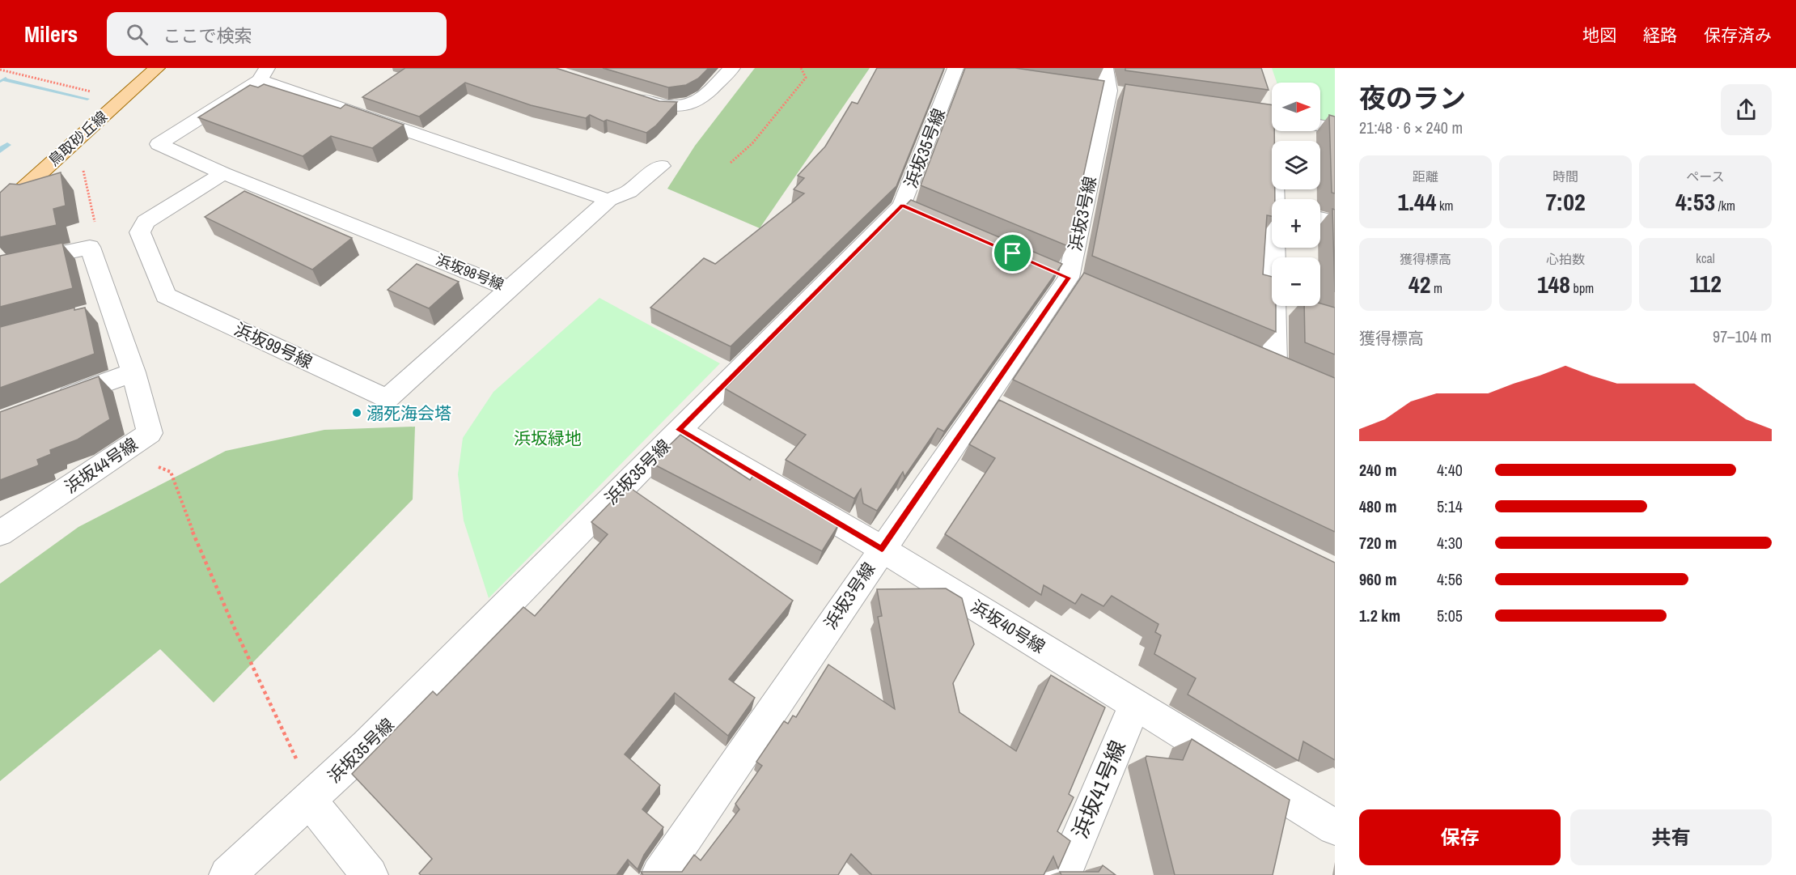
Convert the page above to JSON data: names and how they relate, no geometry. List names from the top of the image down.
{
  "streets": {
    "main road": ["鳥取砂丘線"],
    "street": [
      "浜坂35号線",
      "浜坂3号線",
      "浜坂98号線",
      "浜坂99号線",
      "浜坂44号線",
      "浜坂40号線",
      "浜坂41号線"
    ]
  },
  "crossings": [
    ["浜坂35号線", "浜坂40号線"],
    ["浜坂3号線", "浜坂40号線"],
    ["浜坂98号線", "浜坂99号線"],
    ["浜坂40号線", "浜坂41号線"]
  ],
  "parks": ["浜坂緑地"],
  "places": ["溺死海会塔"],
  "north": "right",
  "page": {
    "header": "Milers",
    "search": "ここで検索",
    "nav": ["地図", "経路", "保存済み"],
    "heading": ["夜のラン", "21:48 · 6 × 240 m"],
    "map_buttons": ["+", "−"],
    "stats": [
      ["距離", "1.44 km"],
      ["時間", "7:02"],
      ["ペース", "4:53 /km"],
      ["獲得標高", "42 m"],
      ["心拍数", "148 bpm"],
      ["kcal", "112"]
    ],
    "chart": ["獲得標高", "97–104 m"],
    "list": [
      {
        "name": "240 m",
        "note": "4:40"
      },
      {
        "name": "480 m",
        "note": "5:14"
      },
      {
        "name": "720 m",
        "note": "4:30"
      },
      {
        "name": "960 m",
        "note": "4:56"
      },
      {
        "name": "1.2 km",
        "note": "5:05"
      }
    ],
    "buttons": ["保存", "共有"]
  }
}
